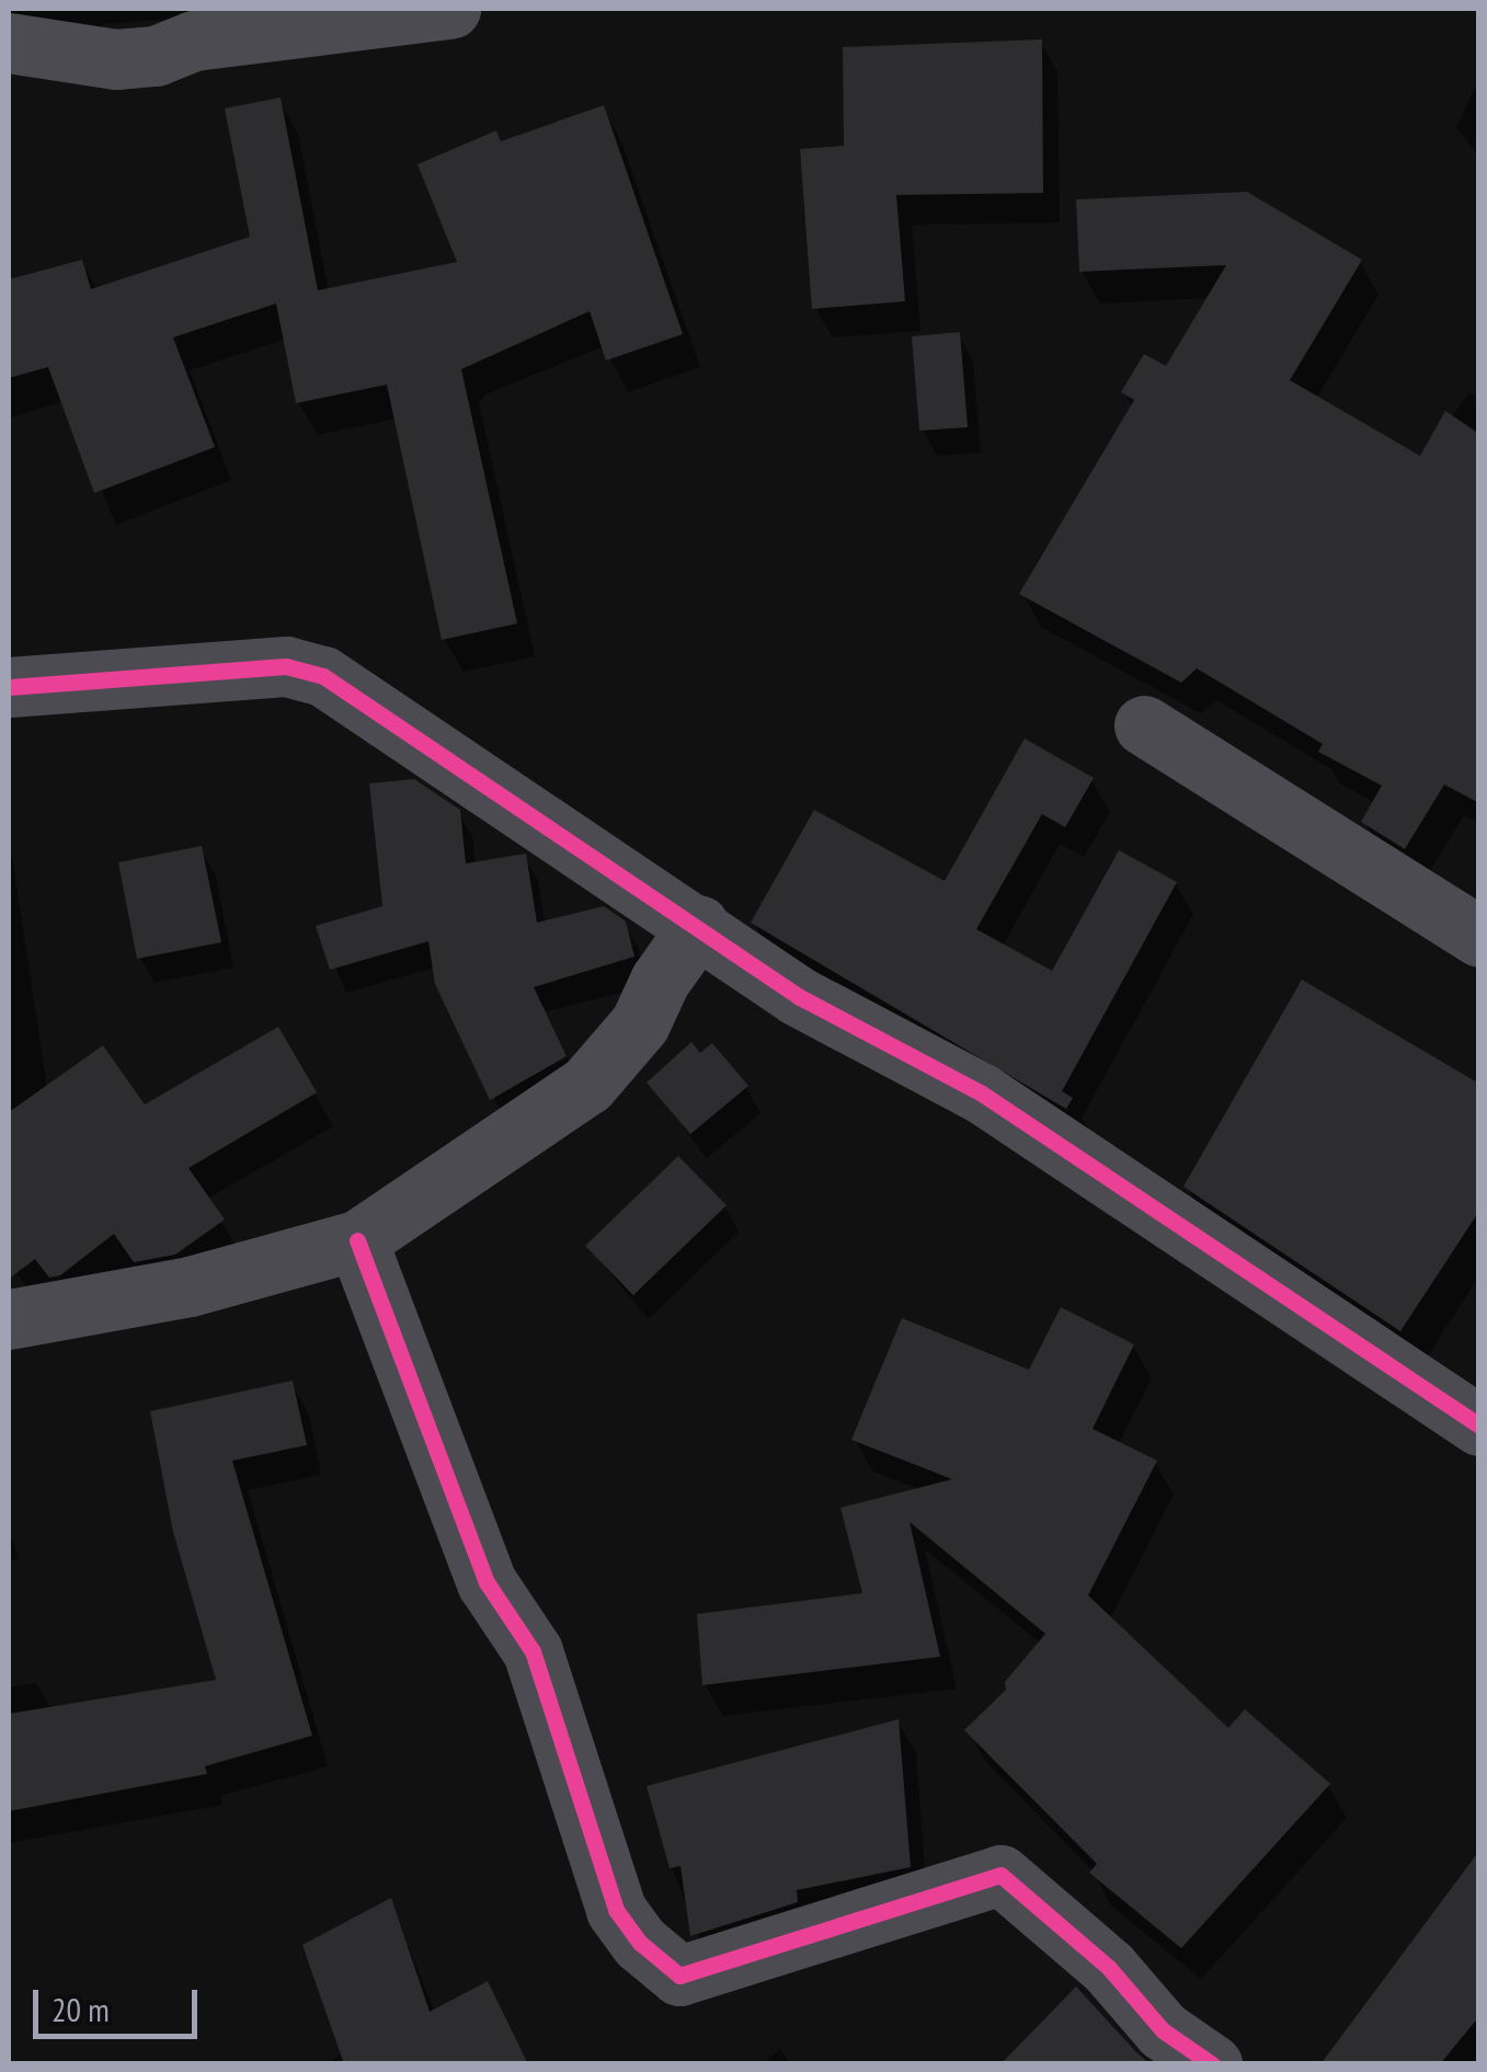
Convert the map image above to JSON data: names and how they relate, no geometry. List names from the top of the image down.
{
  "scale_bar": "20 m"
}
